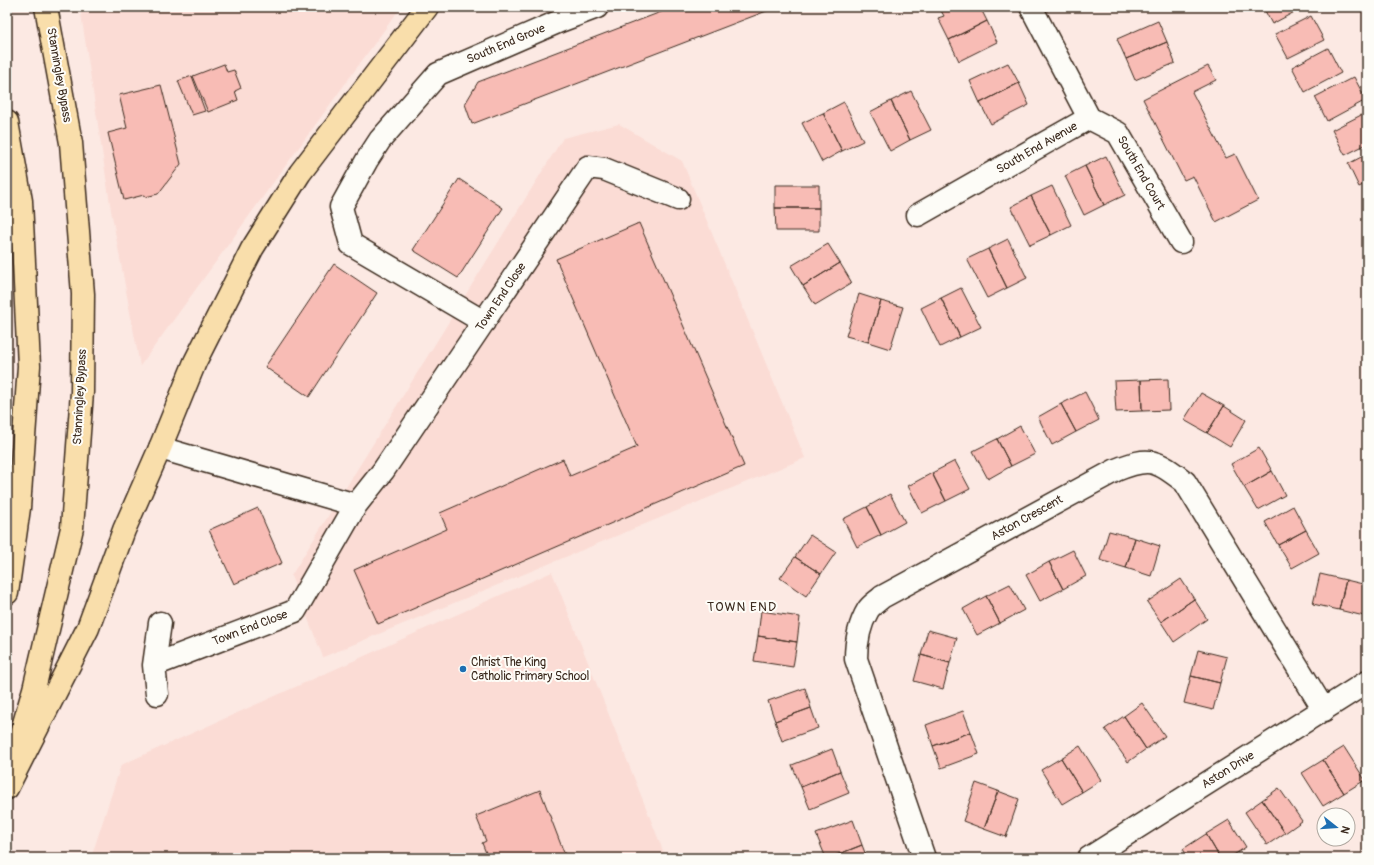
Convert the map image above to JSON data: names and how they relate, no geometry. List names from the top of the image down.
{
  "streets": {
    "main road": ["Stanningley Bypass"],
    "street": [
      "South End Grove",
      "South End Avenue",
      "South End Court",
      "Town End Close",
      "Aston Crescent",
      "Aston Drive"
    ]
  },
  "crossings": [
    ["South End Grove", "Town End Close"],
    ["South End Avenue", "South End Court"],
    ["Aston Crescent", "Aston Drive"]
  ],
  "districts": ["TOWN END"],
  "places": ["Christ The King Catholic Primary School"],
  "north": "right"
}
